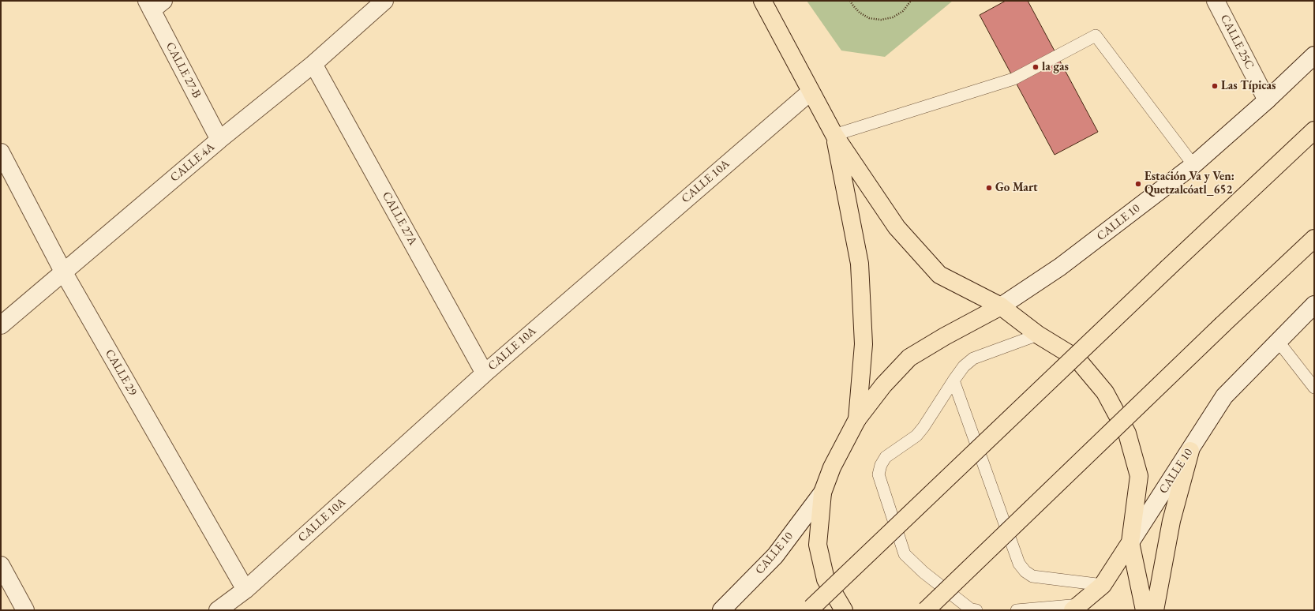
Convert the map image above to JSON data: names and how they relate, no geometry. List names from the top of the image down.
{
  "streets": {
    "street": [
      "CALLE 25C",
      "CALLE 27-B",
      "CALLE 4A",
      "CALLE 10A",
      "CALLE 27A",
      "CALLE 10",
      "CALLE 29"
    ]
  },
  "crossings": [
    ["CALLE 25C", "CALLE 10"],
    ["CALLE 27-B", "CALLE 4A"],
    ["CALLE 4A", "CALLE 27A"],
    ["CALLE 4A", "CALLE 29"],
    ["CALLE 10A", "CALLE 27A"],
    ["CALLE 10A", "CALLE 29"]
  ],
  "places": [
    "la gas",
    "Las Típicas",
    "Estación Va y Ven: Quetzalcóatl_652",
    "Go Mart"
  ]
}
